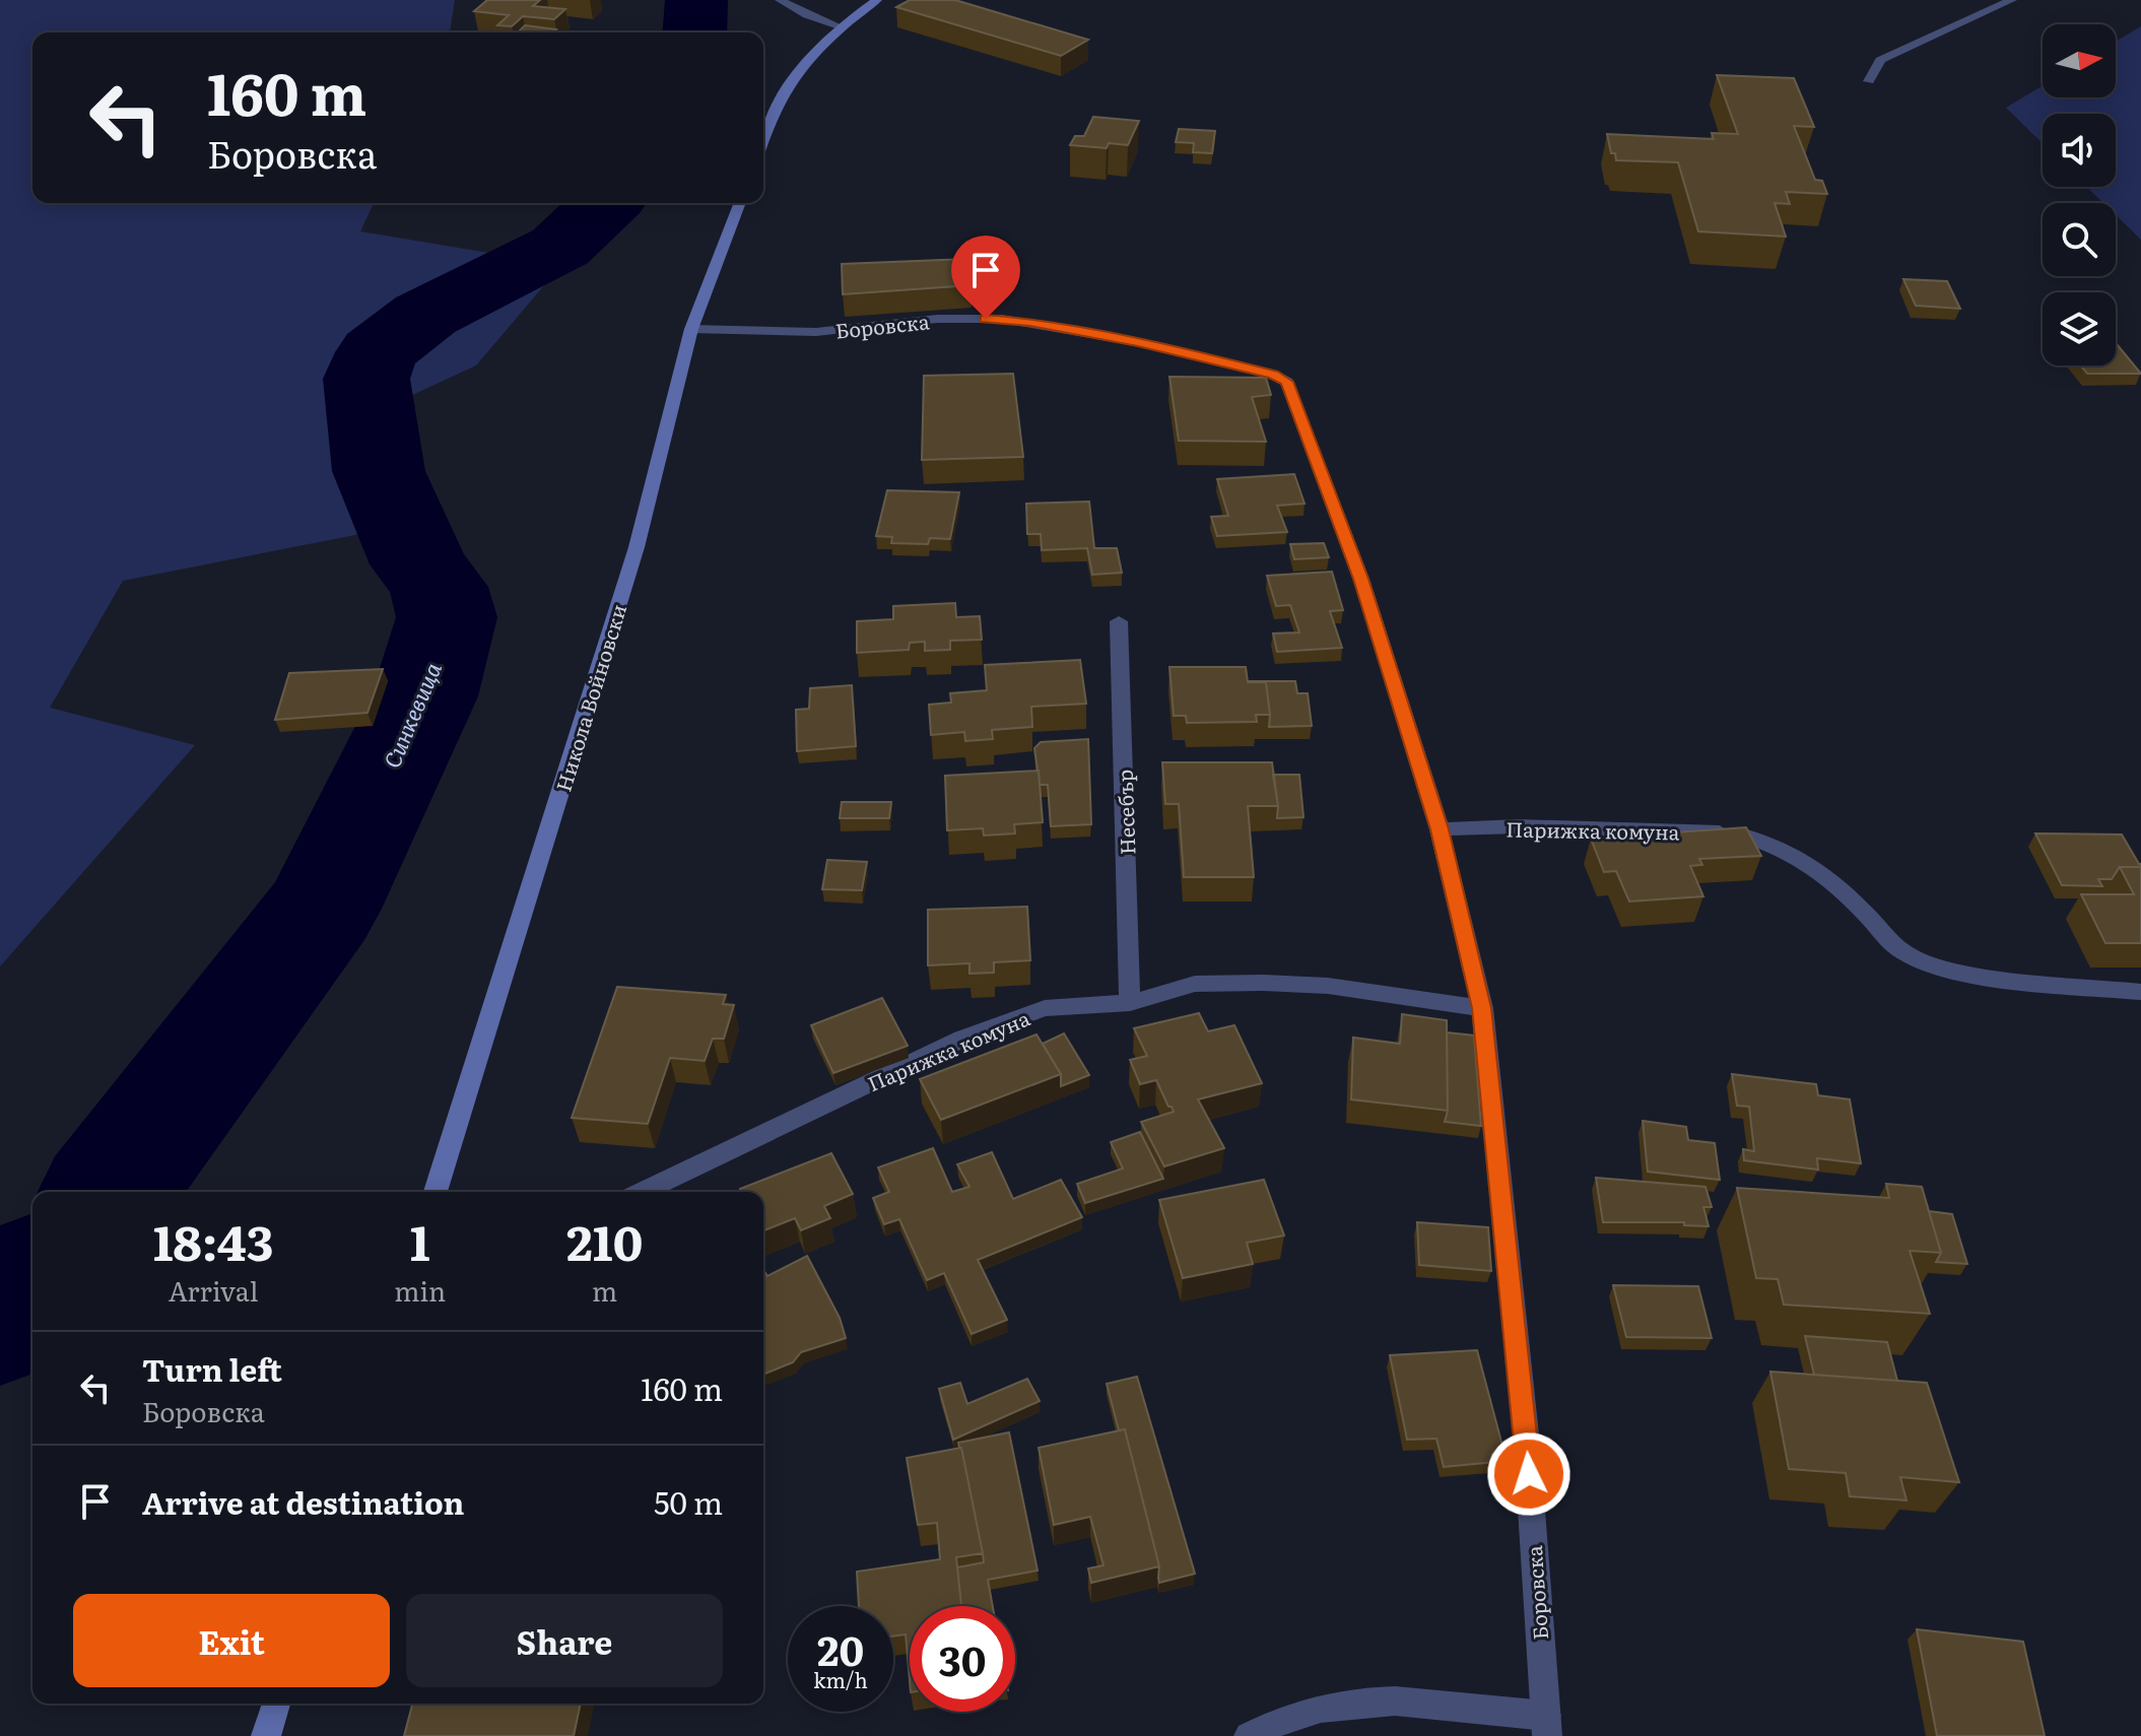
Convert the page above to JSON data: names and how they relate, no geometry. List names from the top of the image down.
{
  "streets": {
    "street": [
      "Боровска",
      "Никола Войновски",
      "Несебър",
      "Парижка комуна"
    ]
  },
  "crossings": [
    ["Боровска", "Никола Войновски"],
    ["Боровска", "Парижка комуна"],
    ["Несебър", "Парижка комуна"]
  ],
  "water": ["Синкевица"],
  "north": "right",
  "page": {
    "turn": ["160 m", "Боровска"],
    "eta": [
      "18:43",
      "Arrival",
      "1",
      "min",
      "210",
      "m"
    ],
    "list": [
      {
        "name": "Turn left",
        "note": "Боровска",
        "value": "160 m"
      },
      {
        "name": "Arrive at destination",
        "value": "50 m"
      }
    ],
    "buttons": ["Exit", "Share"],
    "speed": "20 km/h",
    "limit": "30"
  }
}
